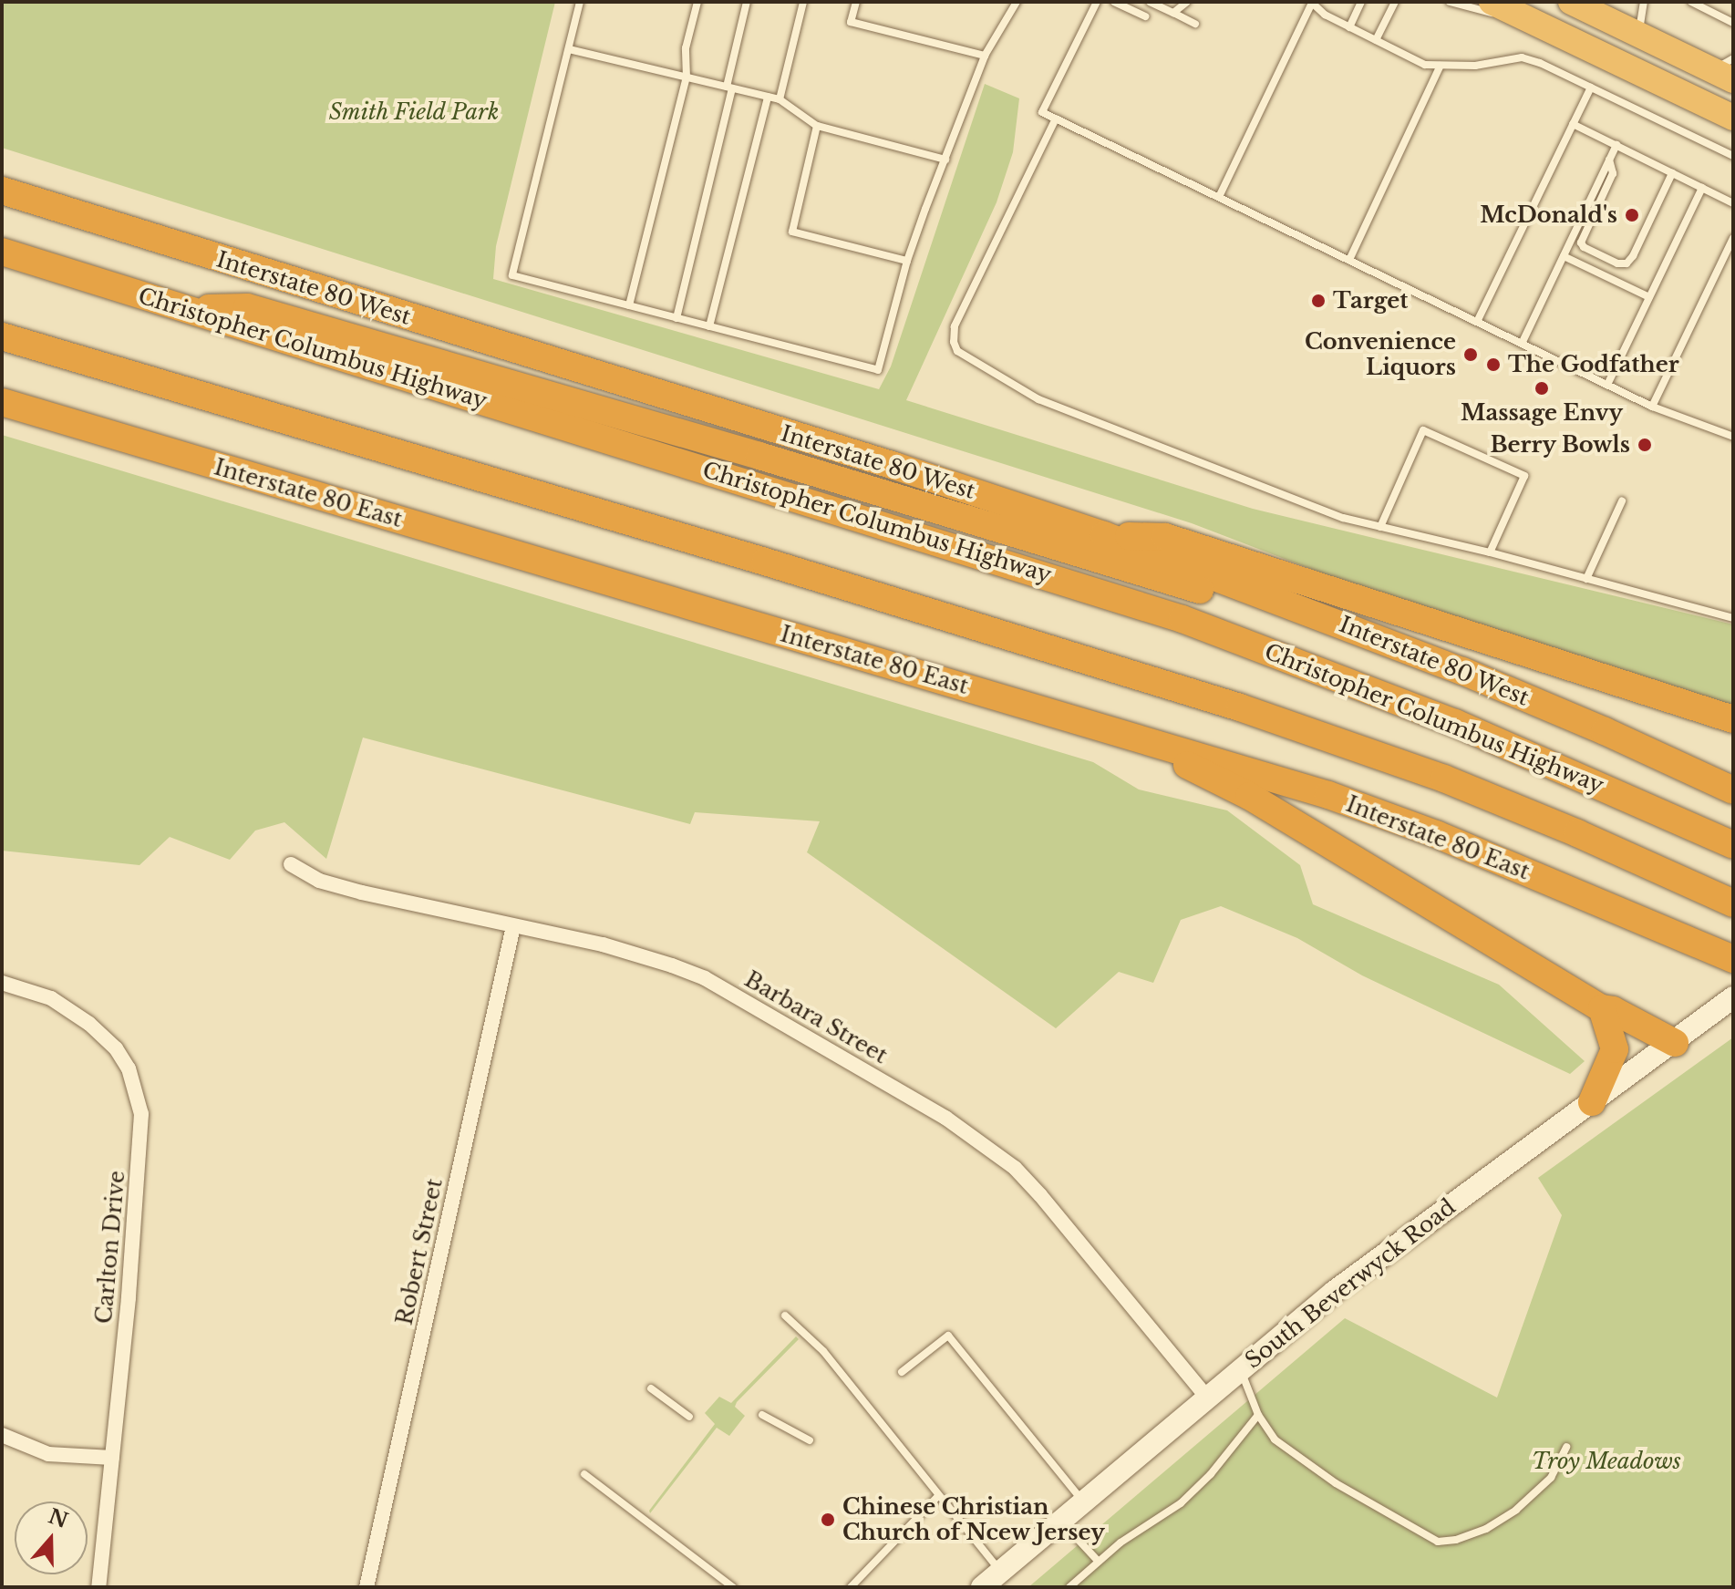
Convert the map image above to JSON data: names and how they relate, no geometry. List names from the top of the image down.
{
  "streets": {
    "highway": ["Interstate 80 West", "Christopher Columbus Highway", "Interstate 80 East"],
    "main road": ["South Beverwyck Road"],
    "street": ["Barbara Street", "Carlton Drive", "Robert Street"]
  },
  "crossings": [
    ["Barbara Street", "Robert Street"],
    ["Barbara Street", "South Beverwyck Road"]
  ],
  "parks": ["Smith Field Park", "Troy Meadows"],
  "places": [
    "McDonald's",
    "Target",
    "Convenience Liquors",
    "The Godfather",
    "Massage Envy",
    "Berry Bowls",
    "Chinese Christian Church of Ncew Jersey"
  ],
  "north": "top"
}
